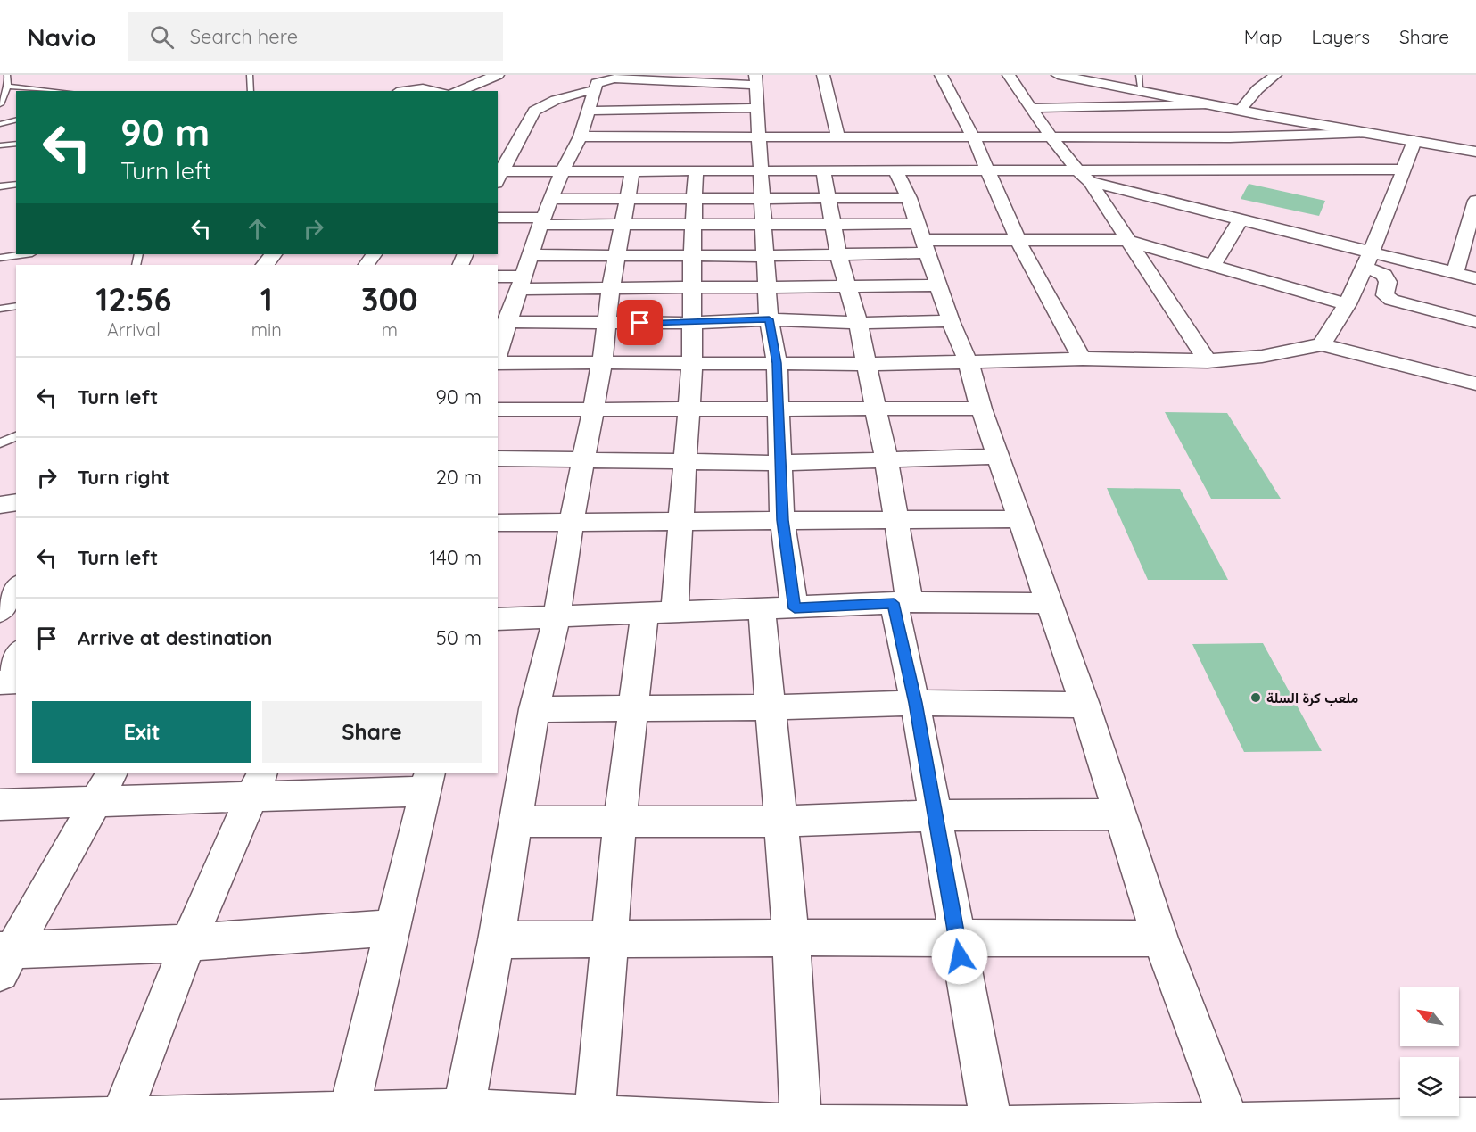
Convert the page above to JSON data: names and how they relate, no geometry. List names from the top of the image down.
{
  "places": ["ملعب كرة السلة"],
  "north": "top left",
  "page": {
    "header": "Navio",
    "search": "Search here",
    "nav": ["Map", "Layers", "Share"],
    "turn": ["90 m", "Turn left"],
    "eta": [
      "12:56",
      "Arrival",
      "1",
      "min",
      "300",
      "m"
    ],
    "list": [
      {
        "name": "Turn left",
        "value": "90 m"
      },
      {
        "name": "Turn right",
        "value": "20 m"
      },
      {
        "name": "Turn left",
        "value": "140 m"
      },
      {
        "name": "Arrive at destination",
        "value": "50 m"
      }
    ],
    "buttons": ["Exit", "Share"]
  }
}
